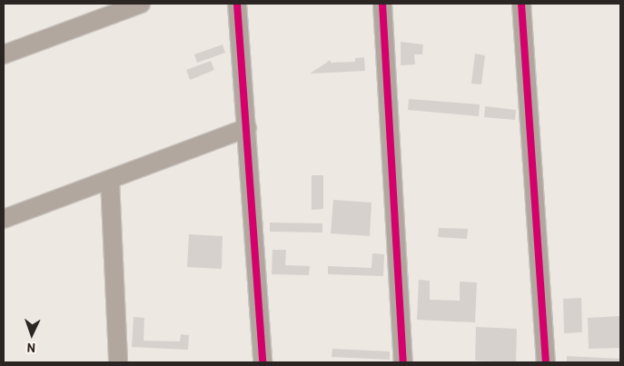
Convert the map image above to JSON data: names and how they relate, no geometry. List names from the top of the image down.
{
  "north": "bottom"
}
